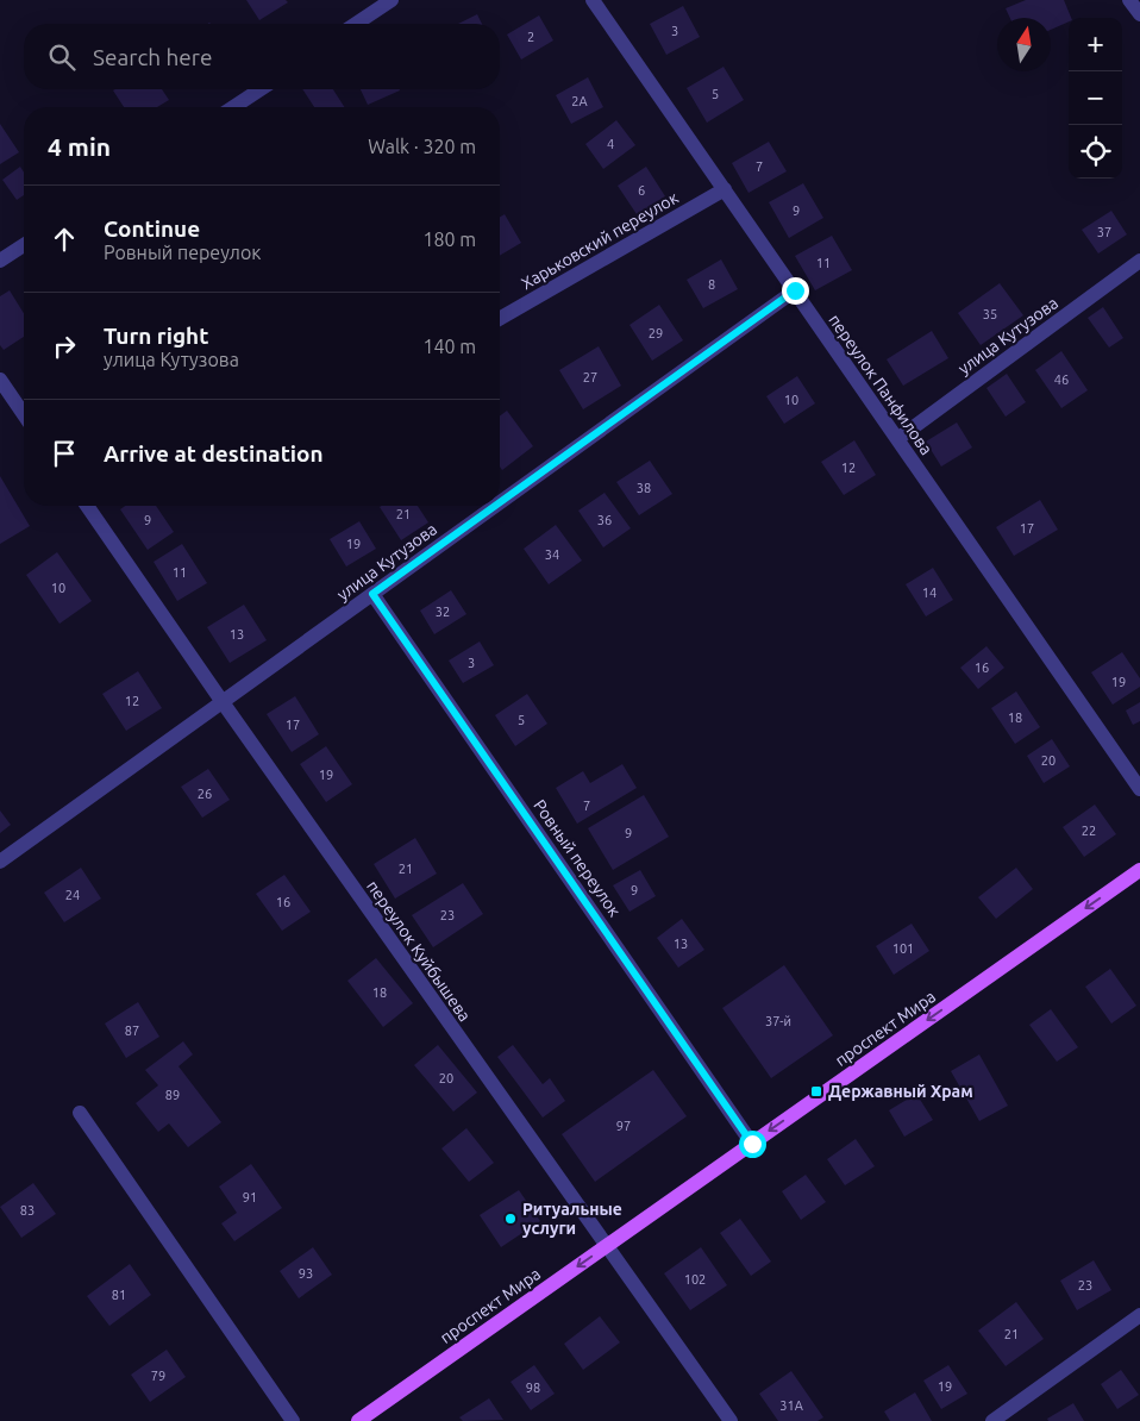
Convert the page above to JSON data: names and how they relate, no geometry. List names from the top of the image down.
{
  "streets": {
    "main road": ["проспект Мира"],
    "street": [
      "Харьковский переулок",
      "улица Кутузова",
      "переулок Панфилова",
      "Ровный переулок",
      "переулок Куйбышева"
    ]
  },
  "crossings": [
    ["Харьковский переулок", "переулок Панфилова"],
    ["улица Кутузова", "переулок Панфилова"],
    ["улица Кутузова", "Ровный переулок"],
    ["улица Кутузова", "переулок Куйбышева"],
    ["Ровный переулок", "проспект Мира"],
    ["переулок Куйбышева", "проспект Мира"]
  ],
  "one_way": ["проспект Мира"],
  "places": {
    "transit": ["Державный Храм"],
    "other": ["Ритуальные услуги"]
  },
  "house_numbers": [
    "3",
    "2",
    "5",
    "2А",
    "4",
    "7",
    "6",
    "9",
    "37",
    "11",
    "8",
    "35",
    "29",
    "27",
    "46",
    "10",
    "12",
    "38",
    "21",
    "9",
    "36",
    "17",
    "19",
    "34",
    "11",
    "10",
    "14",
    "32",
    "13",
    "3",
    "16",
    "19",
    "12",
    "18",
    "5",
    "17",
    "20",
    "19",
    "26",
    "7",
    "22",
    "9",
    "21",
    "9",
    "24",
    "16",
    "23",
    "13",
    "101",
    "18",
    "37-й",
    "87",
    "20",
    "89",
    "97",
    "91",
    "83",
    "93",
    "102",
    "23",
    "81",
    "21",
    "79",
    "19",
    "98",
    "31А"
  ],
  "north": "top",
  "page": {
    "map_buttons": ["+", "−"],
    "search": "Search here",
    "heading": ["4 min", "Walk · 320 m"],
    "list": [
      ["Continue", "Ровный переулок", "180 m"],
      ["Turn right", "улица Кутузова", "140 m"],
      "Arrive at destination"
    ]
  }
}
